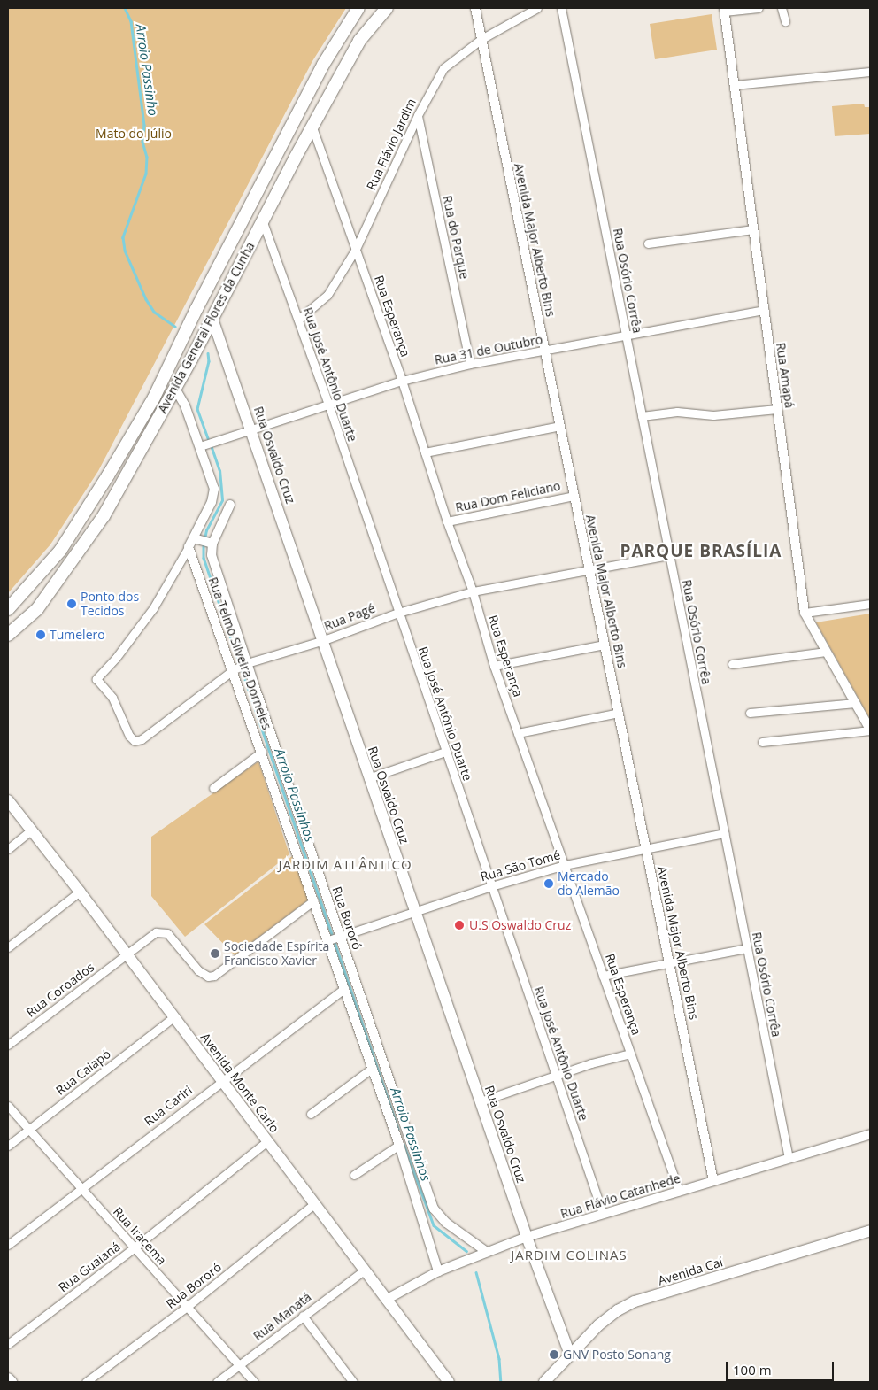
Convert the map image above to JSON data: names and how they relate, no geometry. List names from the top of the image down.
{
  "streets": {
    "main road": [
      "Avenida General Flores da Cunha",
      "Rua Osvaldo Cruz",
      "Avenida Monte Carlo",
      "Avenida Caí"
    ],
    "street": [
      "Rua Flávio Jardim",
      "Rua do Parque",
      "Avenida Major Alberto Bins",
      "Rua Osório Corrêa",
      "Rua Esperança",
      "Rua 31 de Outubro",
      "Rua José Antônio Duarte",
      "Rua Amapá",
      "Rua Dom Feliciano",
      "Rua Pagé",
      "Rua Telmo Silveira Dorneles",
      "Rua São Tomé",
      "Rua Bororó",
      "Rua Coroados",
      "Rua Caiapó",
      "Rua Cariri",
      "Rua Flávio Catanhede",
      "Rua Iracema",
      "Rua Guaianá",
      "Rua Manatá"
    ]
  },
  "crossings": [
    ["Rua Flávio Jardim", "Rua do Parque"],
    ["Rua Flávio Jardim", "Avenida Major Alberto Bins"],
    ["Rua Flávio Jardim", "Rua Esperança"],
    ["Rua Flávio Jardim", "Rua José Antônio Duarte"],
    ["Rua do Parque", "Rua 31 de Outubro"],
    ["Avenida Major Alberto Bins", "Rua 31 de Outubro"],
    ["Avenida Major Alberto Bins", "Rua Dom Feliciano"],
    ["Avenida Major Alberto Bins", "Rua Pagé"],
    ["Avenida Major Alberto Bins", "Rua São Tomé"],
    ["Avenida Major Alberto Bins", "Rua Flávio Catanhede"],
    ["Rua Osório Corrêa", "Rua 31 de Outubro"],
    ["Rua Osório Corrêa", "Rua Pagé"],
    ["Rua Osório Corrêa", "Rua São Tomé"],
    ["Rua Osório Corrêa", "Rua Flávio Catanhede"],
    ["Rua Esperança", "Avenida General Flores da Cunha"],
    ["Rua Esperança", "Rua 31 de Outubro"],
    ["Rua Esperança", "Rua Dom Feliciano"],
    ["Rua Esperança", "Rua Pagé"],
    ["Rua Esperança", "Rua São Tomé"],
    ["Rua Esperança", "Rua Flávio Catanhede"],
    ["Avenida General Flores da Cunha", "Rua José Antônio Duarte"],
    ["Avenida General Flores da Cunha", "Rua Osvaldo Cruz"],
    ["Rua 31 de Outubro", "Rua José Antônio Duarte"],
    ["Rua 31 de Outubro", "Rua Amapá"],
    ["Rua 31 de Outubro", "Rua Osvaldo Cruz"],
    ["Rua José Antônio Duarte", "Rua Pagé"],
    ["Rua José Antônio Duarte", "Rua São Tomé"],
    ["Rua José Antônio Duarte", "Rua Flávio Catanhede"],
    ["Rua Osvaldo Cruz", "Rua Pagé"],
    ["Rua Osvaldo Cruz", "Rua São Tomé"],
    ["Rua Osvaldo Cruz", "Rua Flávio Catanhede"],
    ["Rua Osvaldo Cruz", "Avenida Caí"],
    ["Rua Pagé", "Rua Telmo Silveira Dorneles"],
    ["Rua Pagé", "Rua Bororó"],
    ["Rua Telmo Silveira Dorneles", "Rua São Tomé"],
    ["Rua Telmo Silveira Dorneles", "Rua Coroados"],
    ["Rua Telmo Silveira Dorneles", "Rua Cariri"],
    ["Rua Telmo Silveira Dorneles", "Rua Flávio Catanhede"],
    ["Rua São Tomé", "Rua Bororó"],
    ["Rua Bororó", "Avenida Monte Carlo"],
    ["Rua Bororó", "Rua Flávio Catanhede"],
    ["Rua Bororó", "Rua Iracema"],
    ["Rua Coroados", "Avenida Monte Carlo"],
    ["Rua Caiapó", "Avenida Monte Carlo"],
    ["Rua Caiapó", "Rua Iracema"],
    ["Avenida Monte Carlo", "Rua Cariri"],
    ["Avenida Monte Carlo", "Rua Flávio Catanhede"],
    ["Avenida Monte Carlo", "Rua Guaianá"],
    ["Avenida Monte Carlo", "Rua Manatá"],
    ["Rua Cariri", "Rua Iracema"],
    ["Rua Iracema", "Rua Guaianá"],
    ["Rua Iracema", "Rua Manatá"]
  ],
  "districts": ["PARQUE BRASÍLIA", "JARDIM ATLÂNTICO", "JARDIM COLINAS"],
  "water": ["Arroio Passinho", "Arroio Passinhos"],
  "parks": ["Mato do Júlio"],
  "places": [
    "Ponto dos Tecidos",
    "Tumelero",
    "Mercado do Alemão",
    "U.S Oswaldo Cruz",
    "Sociedade Espírita Francisco Xavier",
    "GNV Posto Sonang"
  ],
  "scale_bar": "100 m"
}
